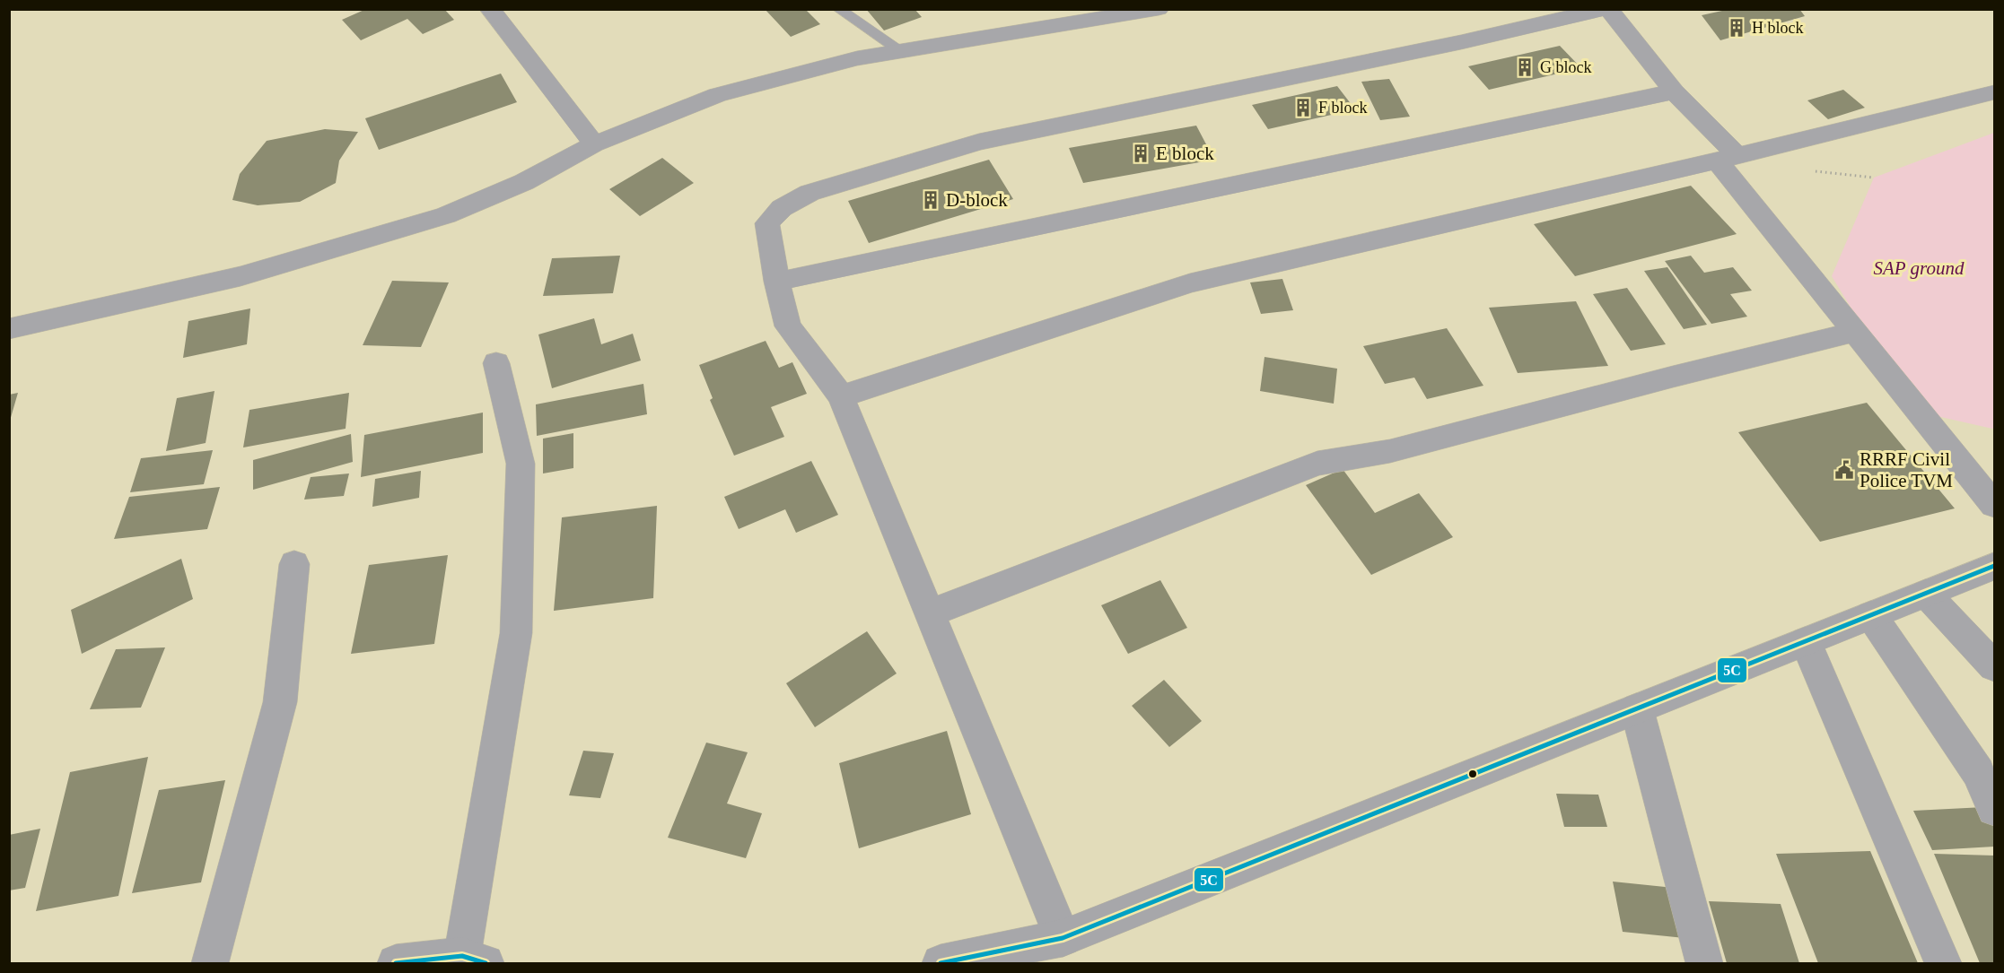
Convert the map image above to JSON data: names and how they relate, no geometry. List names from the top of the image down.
{
  "parks": ["SAP ground"],
  "places": {
    "building": [
      "H block",
      "G block",
      "F block",
      "E block",
      "D-block"
    ],
    "public building": ["RRRF Civil Police TVM"]
  },
  "lines": ["transit line 5C"]
}
